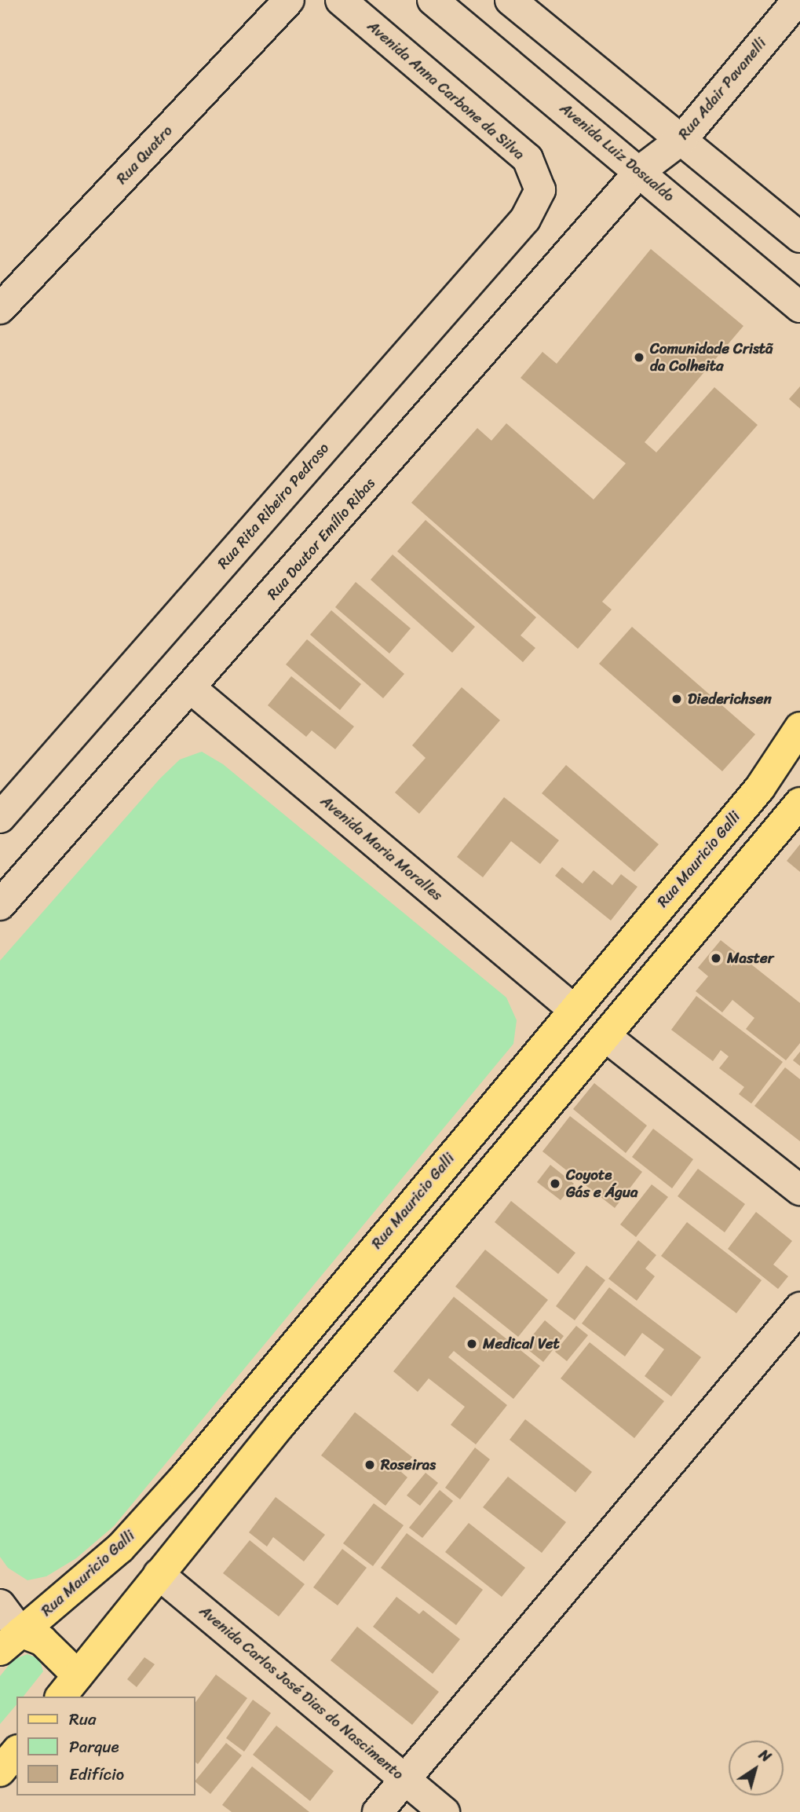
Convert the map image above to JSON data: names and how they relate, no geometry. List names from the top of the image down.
{
  "streets": {
    "main road": ["Rua Mauricio Galli"],
    "street": [
      "Rua Adair Pavanelli",
      "Avenida Anna Carbone da Silva",
      "Avenida Luiz Dosualdo",
      "Rua Quatro",
      "Rua Rita Ribeiro Pedroso",
      "Rua Doutor Emílio Ribas",
      "Avenida Maria Moralles",
      "Avenida Carlos José Dias do Nascimento"
    ]
  },
  "crossings": [
    ["Rua Adair Pavanelli", "Avenida Luiz Dosualdo"],
    ["Rua Adair Pavanelli", "Rua Doutor Emílio Ribas"],
    ["Avenida Anna Carbone da Silva", "Rua Rita Ribeiro Pedroso"],
    ["Avenida Luiz Dosualdo", "Rua Doutor Emílio Ribas"],
    ["Rua Doutor Emílio Ribas", "Avenida Maria Moralles"],
    ["Avenida Maria Moralles", "Rua Mauricio Galli"]
  ],
  "places": [
    "Comunidade Cristã da Colheita",
    "Diederichsen",
    "Master",
    "Coyote Gás e Água",
    "Medical Vet",
    "Roseiras"
  ],
  "legend": ["Rua", "Parque", "Edifício"],
  "north": "top right"
}
